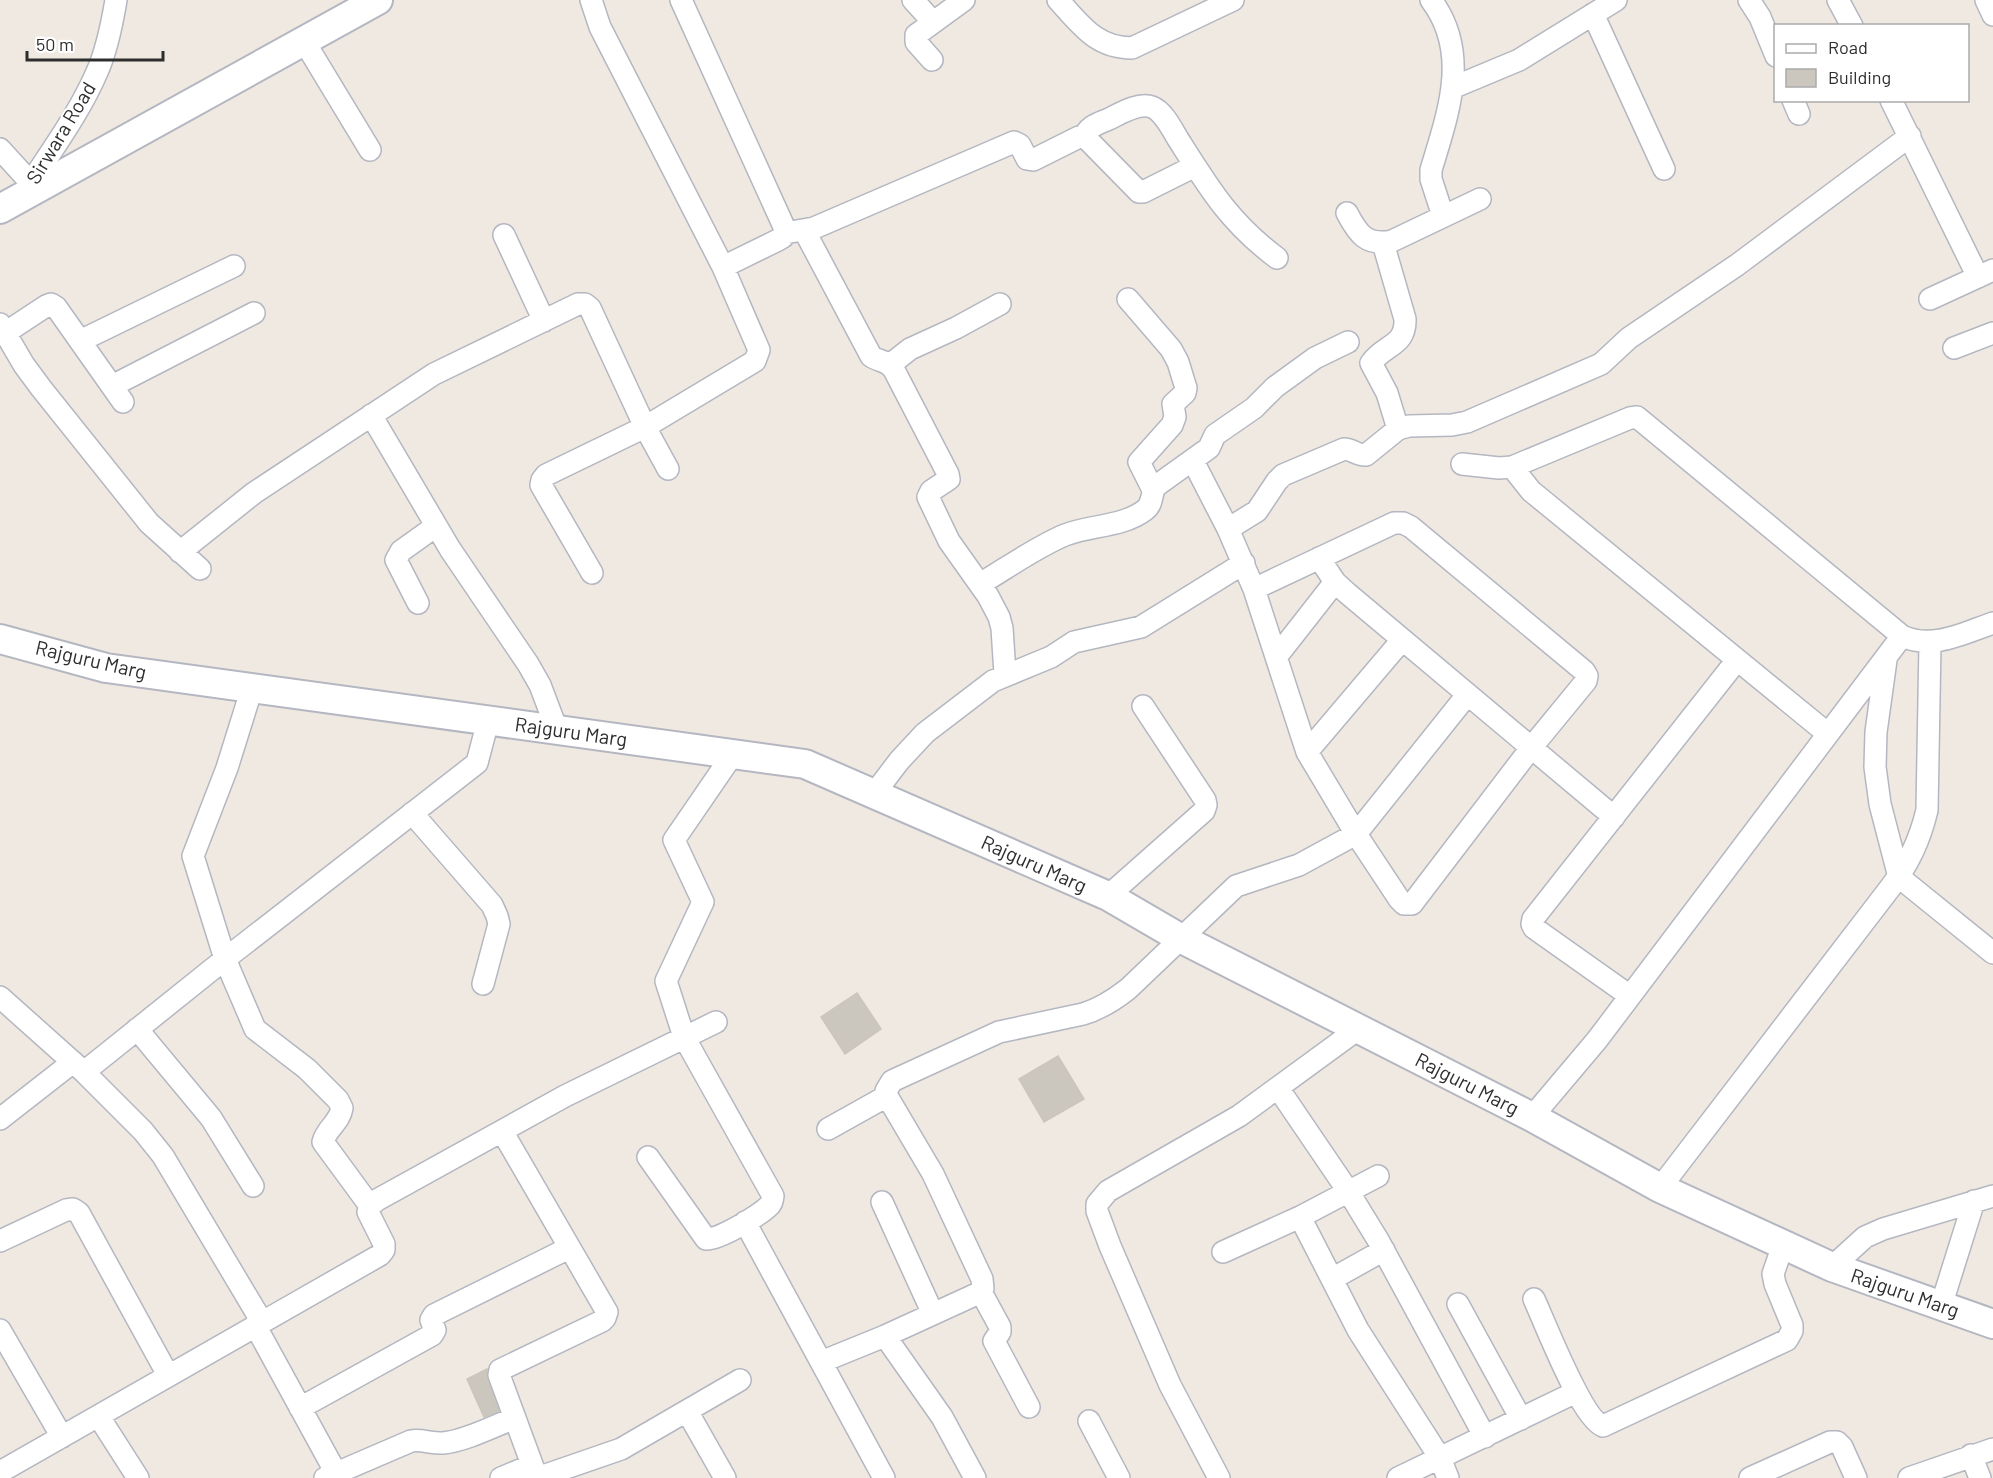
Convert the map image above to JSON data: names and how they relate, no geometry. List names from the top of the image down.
{
  "streets": {
    "street": ["Sirwara Road", "Rajguru Marg"]
  },
  "legend": ["Road", "Building"],
  "scale_bar": "50 m"
}
